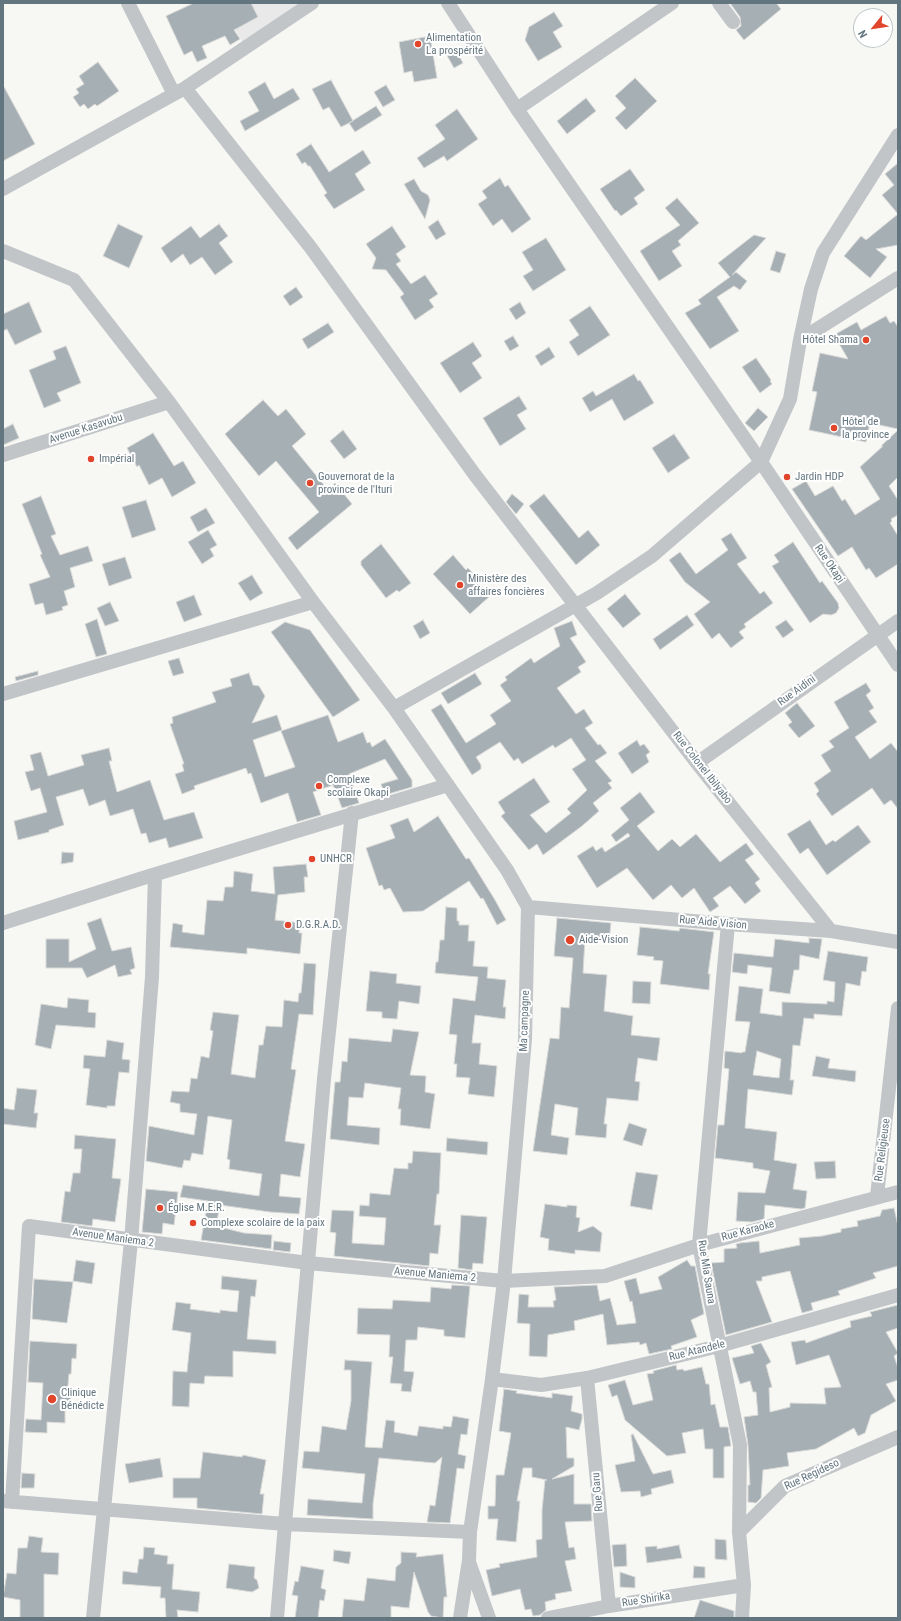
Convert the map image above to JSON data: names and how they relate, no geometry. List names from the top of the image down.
{
  "streets": {
    "street": [
      "Avenue Kasavubu",
      "Rue Okapi",
      "Rue Aidini",
      "Rue Colonel Ibilyabo",
      "Rue Aide Vision",
      "Ma campagne",
      "Rue Religieuse",
      "Rue Karaoke",
      "Avenue Maniema 2",
      "Rue Mia Sauna",
      "Rue Atandele",
      "Rue Regideso",
      "Rue Garu",
      "Rue Shirika"
    ]
  },
  "crossings": [
    ["Rue Okapi", "Rue Aidini"],
    ["Rue Aidini", "Rue Colonel Ibilyabo"],
    ["Rue Colonel Ibilyabo", "Rue Aide Vision"],
    ["Rue Aide Vision", "Ma campagne"],
    ["Rue Aide Vision", "Rue Mia Sauna"],
    ["Ma campagne", "Rue Karaoke"],
    ["Ma campagne", "Avenue Maniema 2"],
    ["Rue Religieuse", "Rue Karaoke"],
    ["Rue Karaoke", "Avenue Maniema 2"],
    ["Rue Karaoke", "Rue Mia Sauna"],
    ["Rue Mia Sauna", "Rue Atandele"],
    ["Rue Mia Sauna", "Rue Regideso"],
    ["Rue Mia Sauna", "Rue Shirika"],
    ["Rue Atandele", "Rue Garu"],
    ["Rue Garu", "Rue Shirika"]
  ],
  "places": [
    "Alimentation La prospérité",
    "Hôtel Shama",
    "Hôtel de la province",
    "Impérial",
    "Jardin HDP",
    "Gouvernorat de la province de l'Ituri",
    "Ministère des affaires foncières",
    "Complexe scolaire Okapi",
    "UNHCR",
    "D.G.R.A.D.",
    "Aide-Vision",
    "Église M.E.R.",
    "Complexe scolaire de la paix",
    "Clinique Bénédicte"
  ],
  "north": "bottom left"
}
